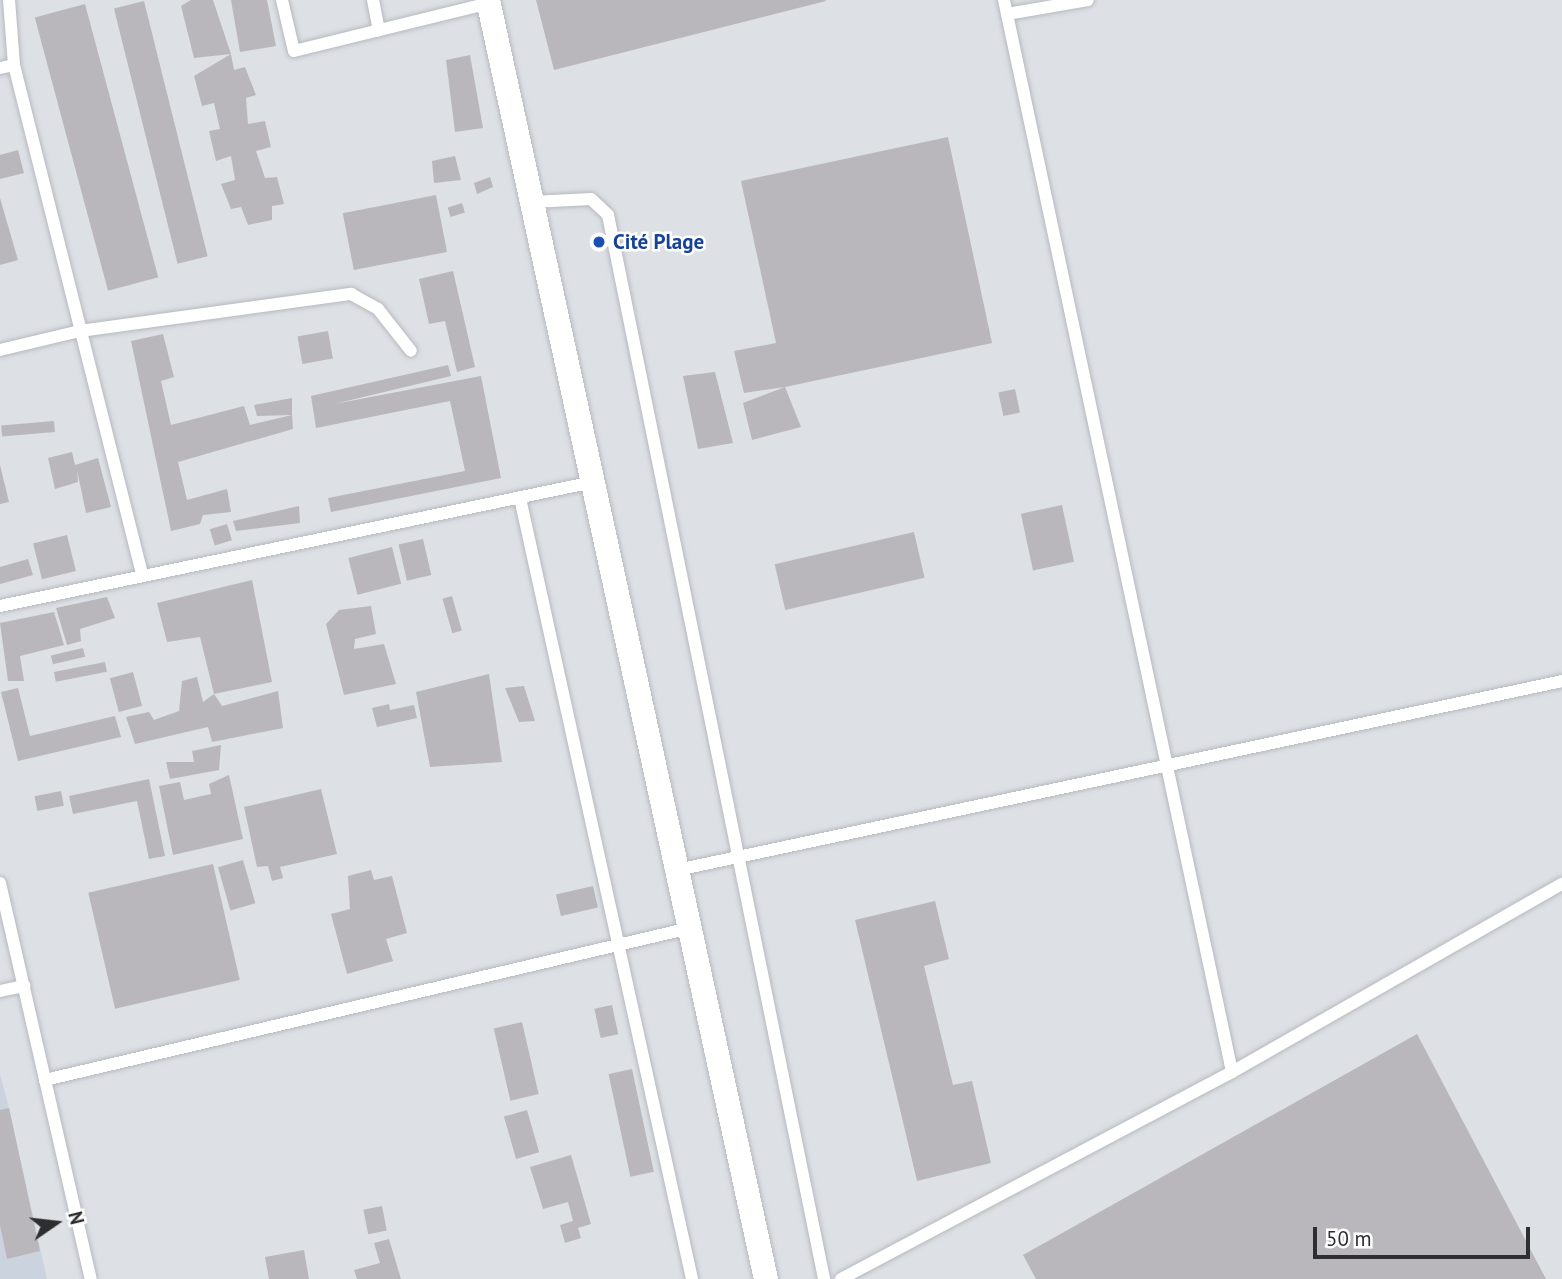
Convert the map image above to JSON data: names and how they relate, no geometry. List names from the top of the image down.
{
  "places": ["Cité Plage"],
  "scale_bar": "50 m",
  "north": "right"
}
